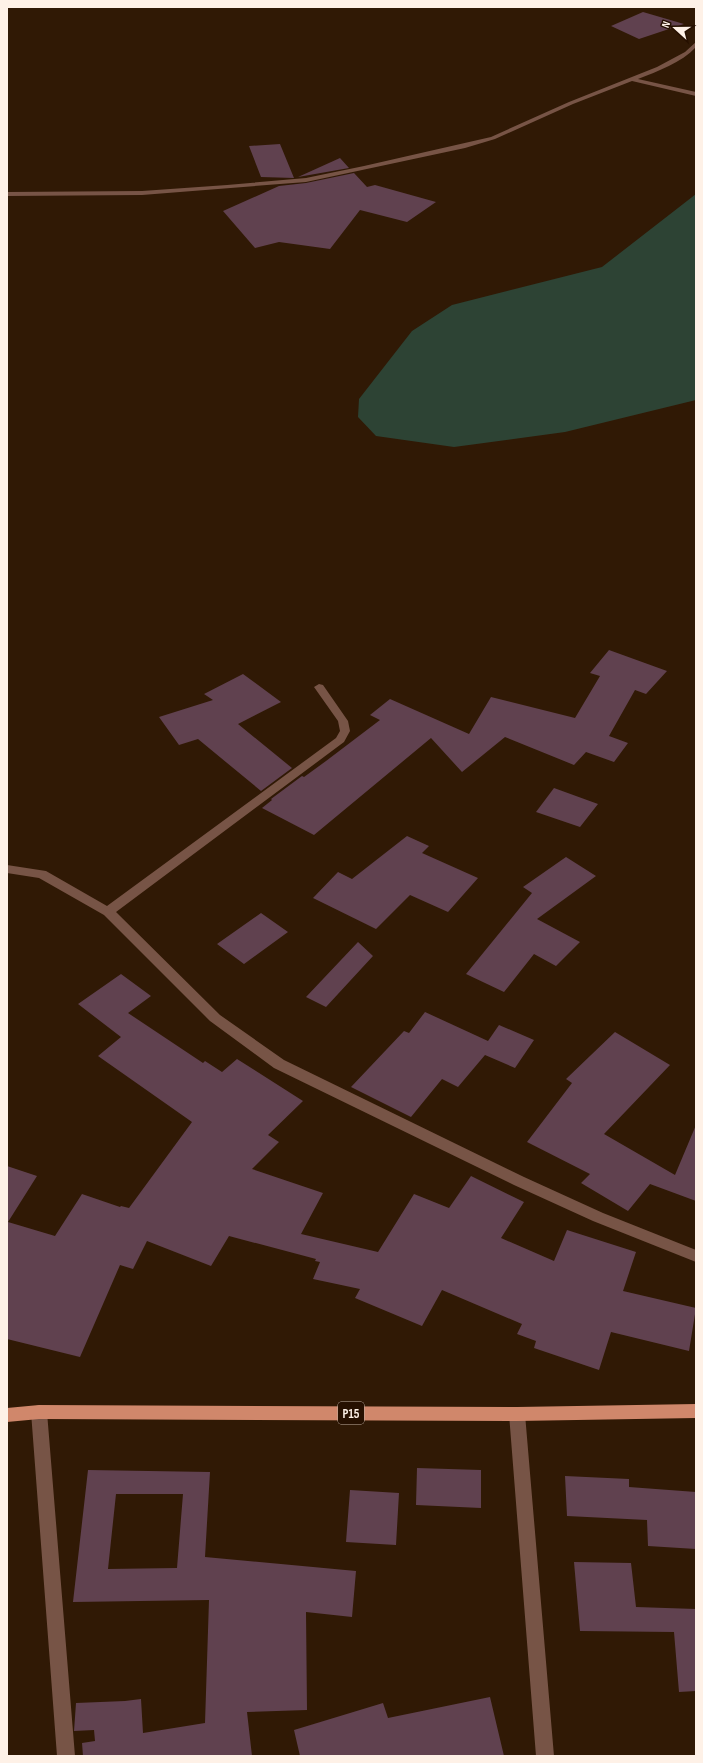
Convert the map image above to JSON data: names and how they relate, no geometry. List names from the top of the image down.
{
  "streets": {
    "main road": ["P15"]
  },
  "north": "left"
}
